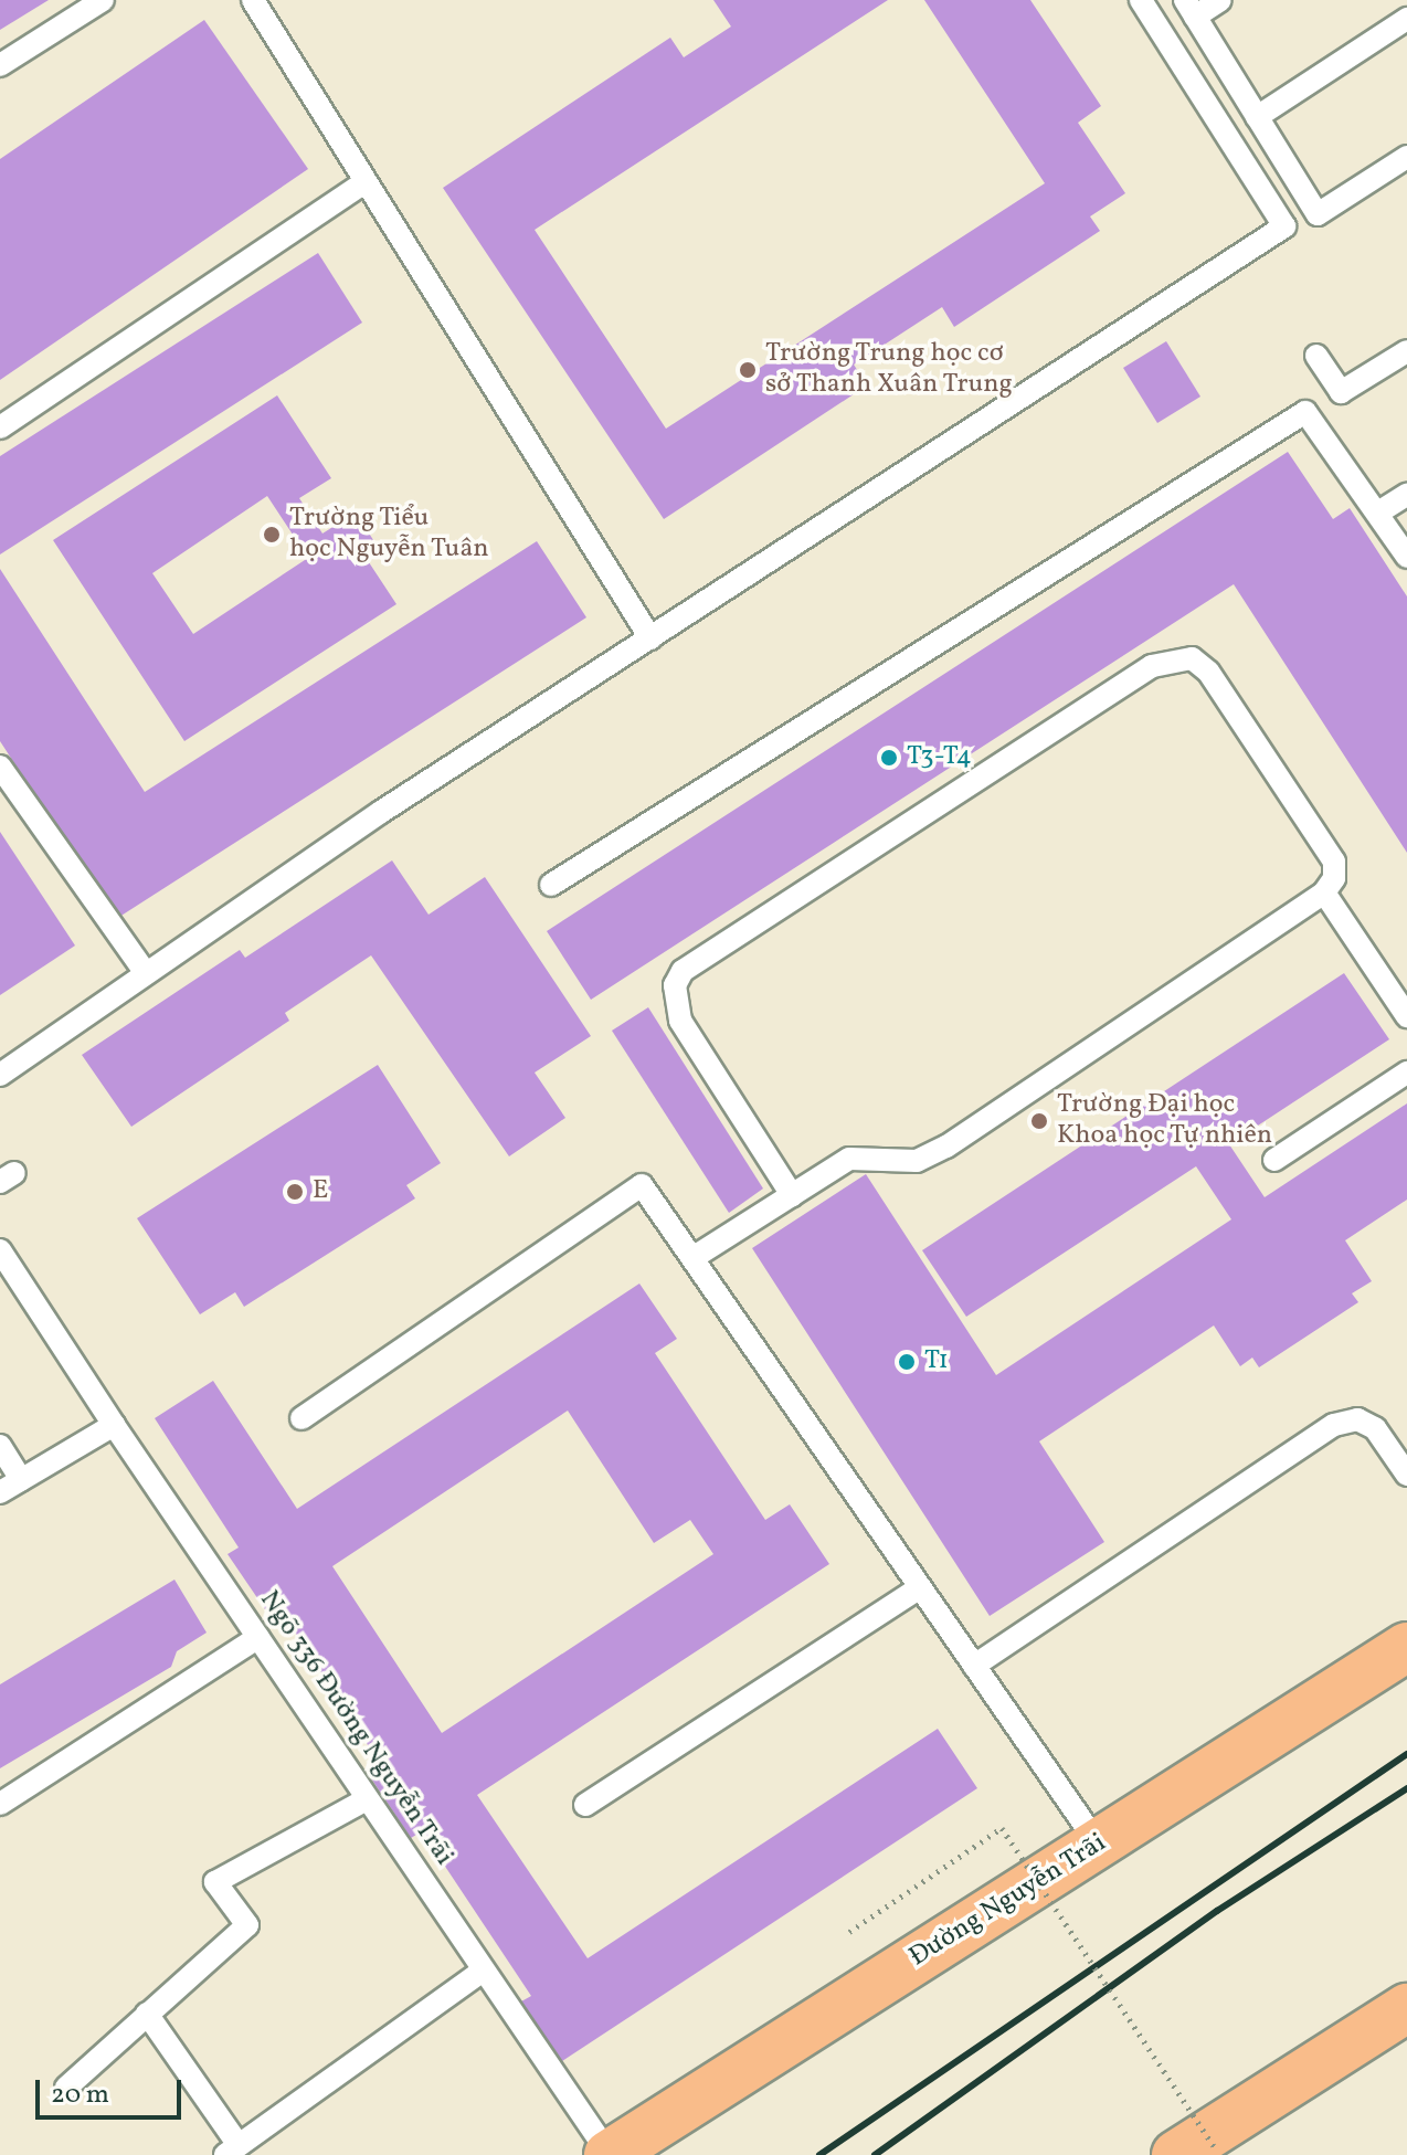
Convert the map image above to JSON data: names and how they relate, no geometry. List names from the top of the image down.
{
  "streets": {
    "main road": ["Đường Nguyễn Trãi"],
    "lane": ["Ngõ 336 Đường Nguyễn Trãi"]
  },
  "crossings": [
    ["Ngõ 336 Đường Nguyễn Trãi", "Đường Nguyễn Trãi"]
  ],
  "places": [
    "Trường Trung học cơ sở Thanh Xuân Trung",
    "Trường Tiểu học Nguyễn Tuân",
    "T3-T4",
    "Trường Đại học Khoa học Tự nhiên",
    "E",
    "T1"
  ],
  "scale_bar": "20 m"
}
